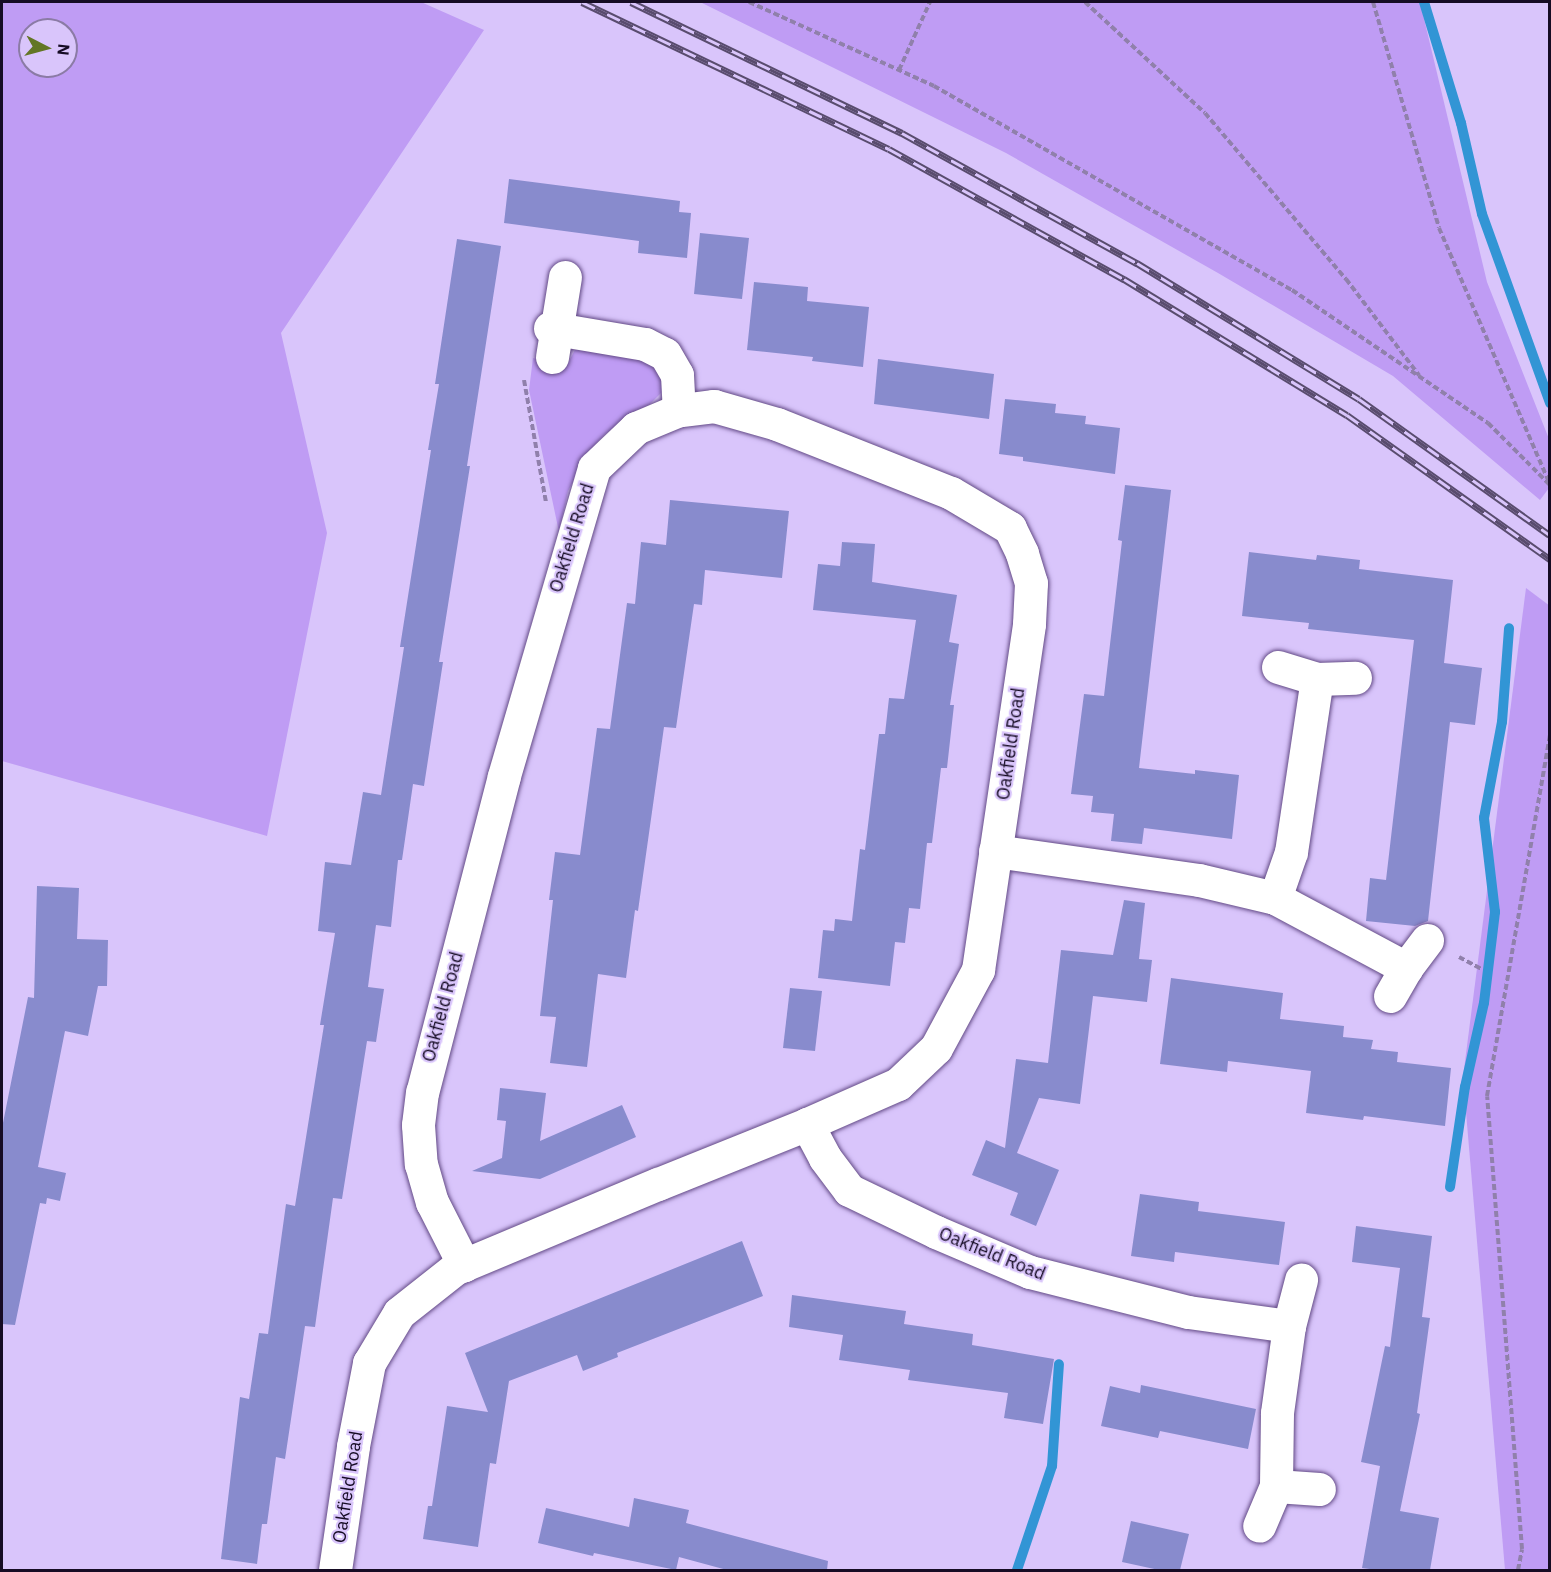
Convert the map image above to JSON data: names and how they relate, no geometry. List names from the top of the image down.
{
  "streets": {
    "street": ["Oakfield Road"]
  },
  "north": "right"
}
